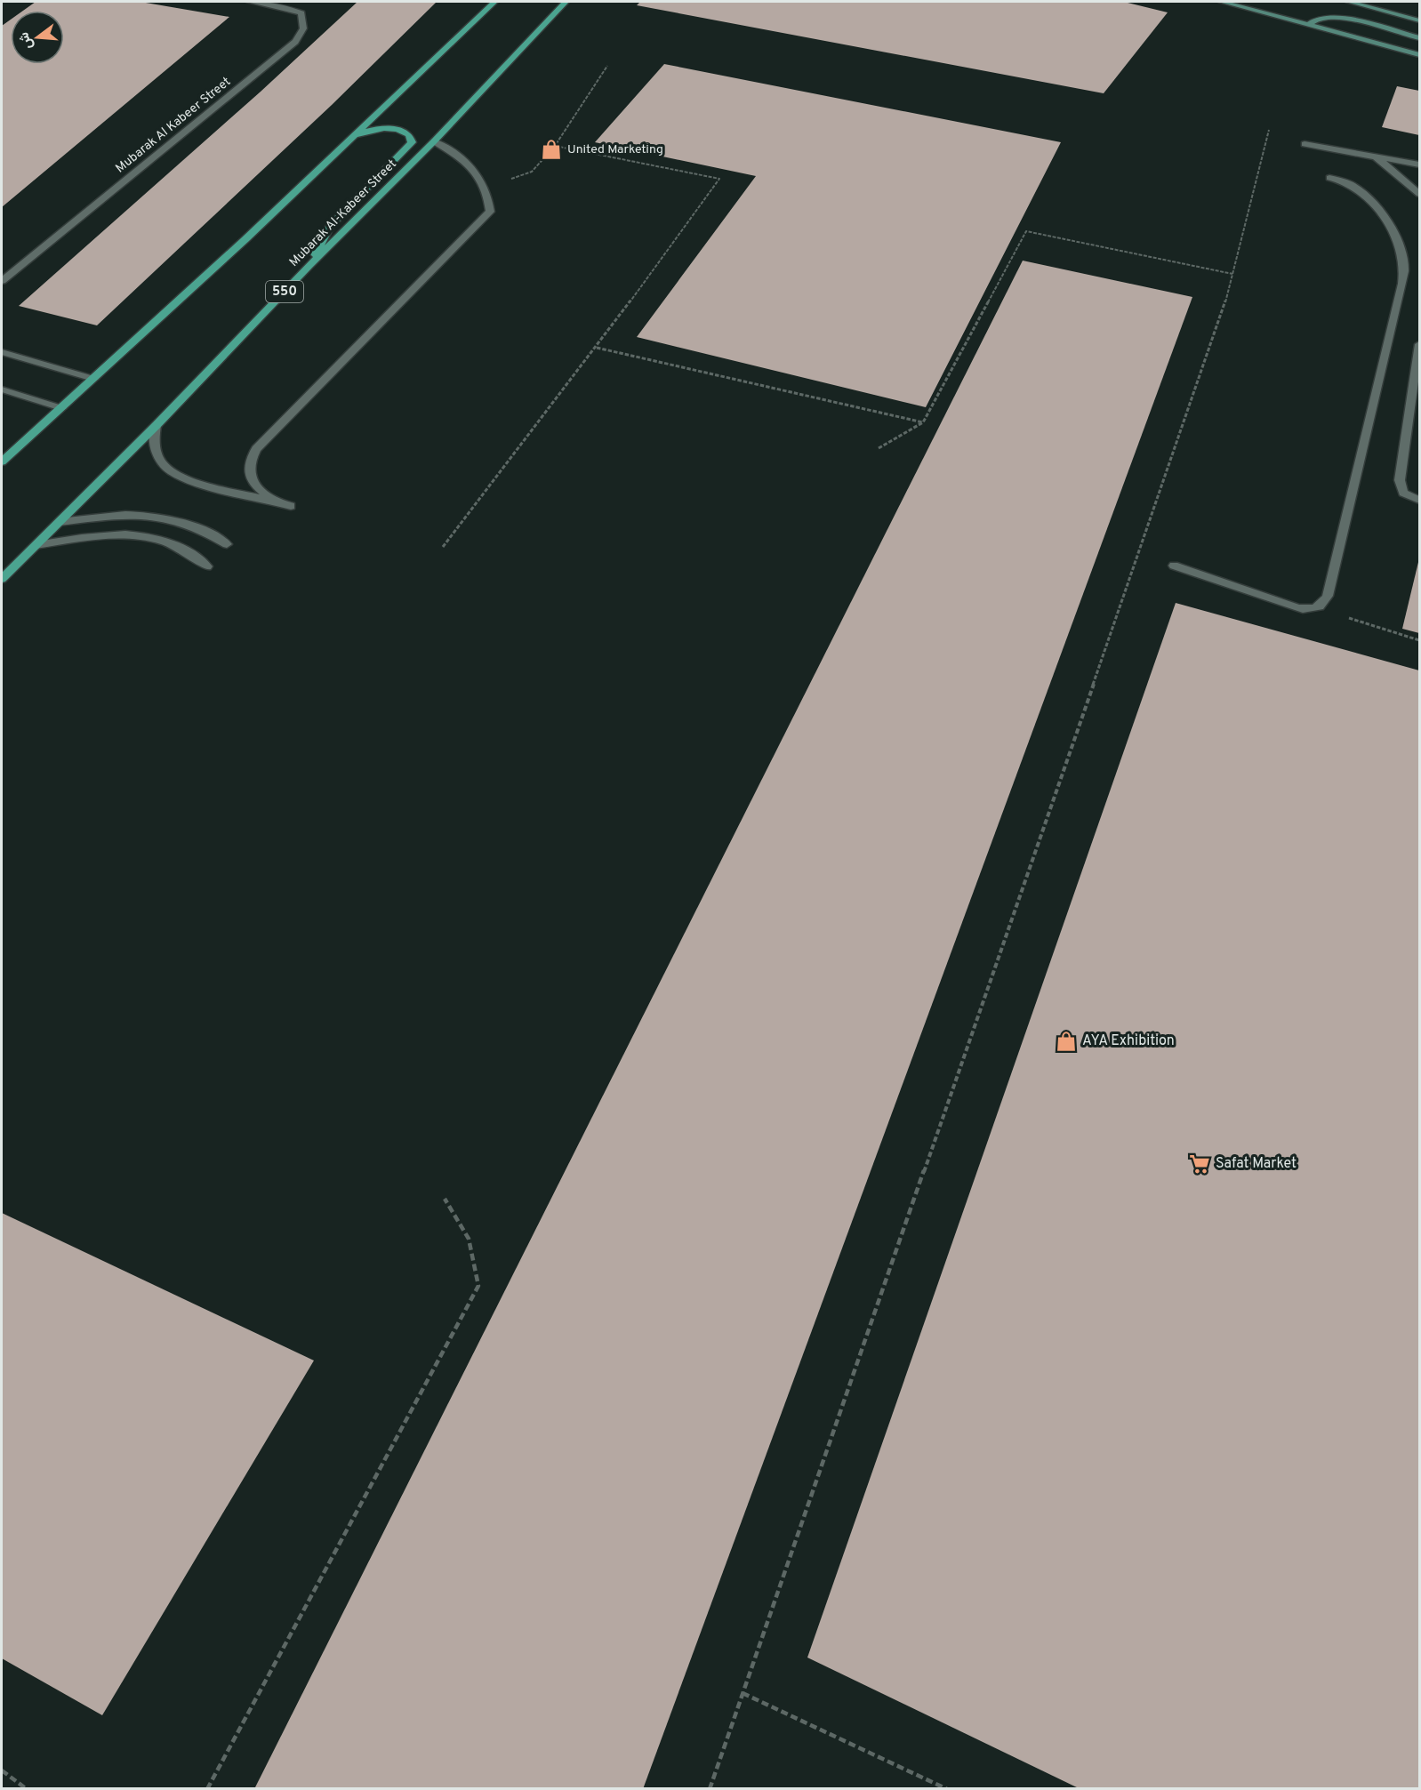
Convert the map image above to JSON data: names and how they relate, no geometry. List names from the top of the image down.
{
  "streets": {
    "main road": ["Mubarak Al-Kabeer Street", "550"],
    "street": ["Mubarak Al Kabeer Street"]
  },
  "places": {
    "shop": ["United Marketing", "AYA Exhibition"],
    "supermarket": ["Safat Market"]
  },
  "north": "left"
}
